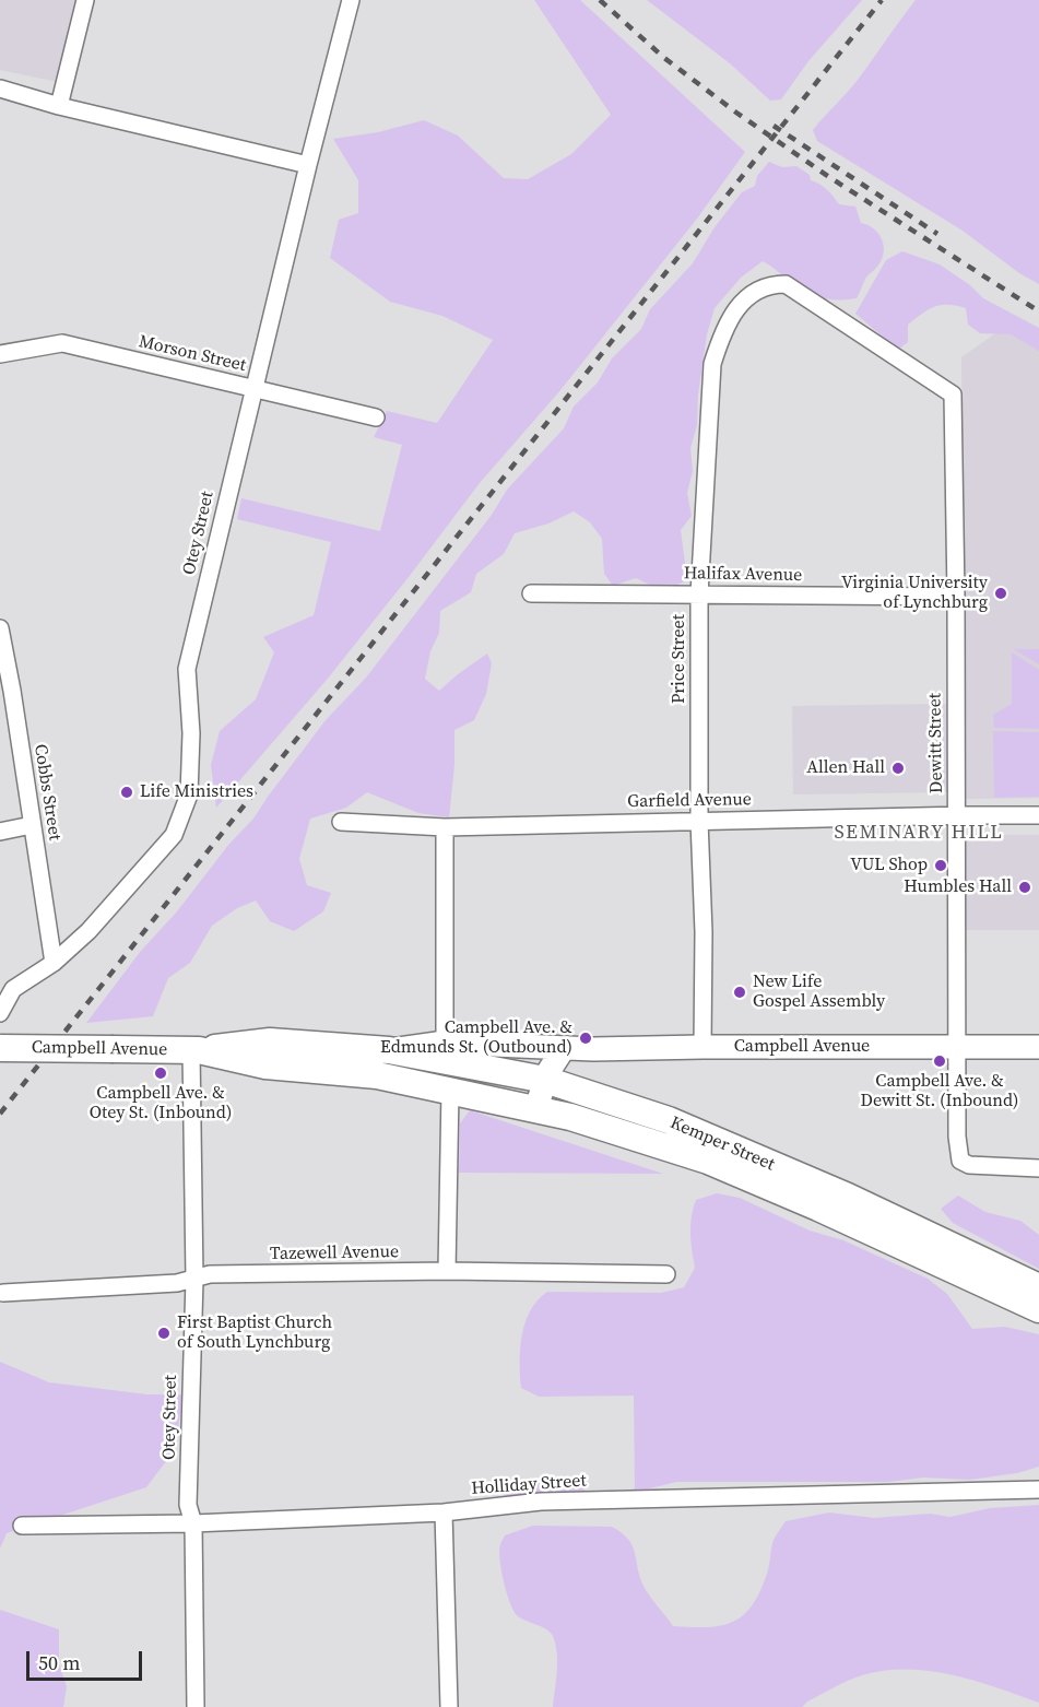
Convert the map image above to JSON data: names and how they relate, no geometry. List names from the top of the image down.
{
  "streets": {
    "main road": ["Campbell Avenue", "Kemper Street"],
    "street": [
      "Morson Street",
      "Otey Street",
      "Halifax Avenue",
      "Price Street",
      "Dewitt Street",
      "Cobbs Street",
      "Garfield Avenue",
      "Tazewell Avenue",
      "Holliday Street"
    ]
  },
  "crossings": [
    ["Morson Street", "Otey Street"],
    ["Otey Street", "Cobbs Street"],
    ["Otey Street", "Campbell Avenue"],
    ["Otey Street", "Tazewell Avenue"],
    ["Otey Street", "Holliday Street"],
    ["Halifax Avenue", "Price Street"],
    ["Halifax Avenue", "Dewitt Street"],
    ["Price Street", "Dewitt Street"],
    ["Price Street", "Garfield Avenue"],
    ["Price Street", "Campbell Avenue"],
    ["Dewitt Street", "Garfield Avenue"],
    ["Dewitt Street", "Campbell Avenue"],
    ["Campbell Avenue", "Kemper Street"]
  ],
  "districts": ["SEMINARY HILL"],
  "places": [
    "Virginia University of Lynchburg",
    "Allen Hall",
    "Life Ministries",
    "VUL Shop",
    "Humbles Hall",
    "New Life Gospel Assembly",
    "Campbell Ave. & Edmunds St. (Outbound)",
    "Campbell Ave. & Dewitt St. (Inbound)",
    "Campbell Ave. & Otey St. (Inbound)",
    "First Baptist Church of South Lynchburg"
  ],
  "scale_bar": "50 m"
}
